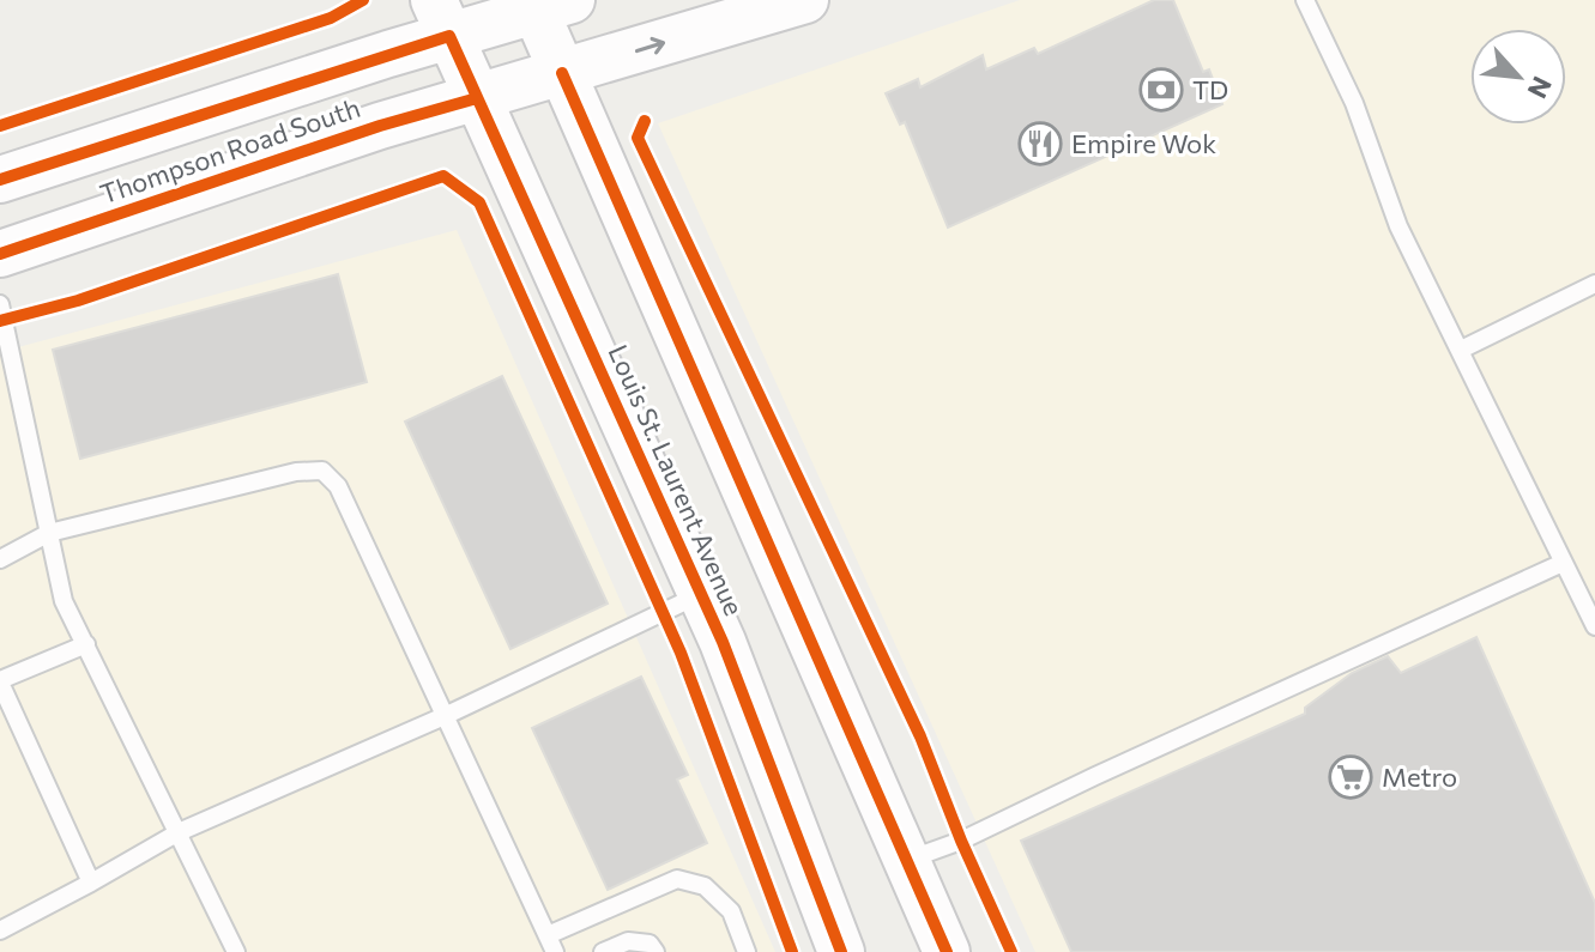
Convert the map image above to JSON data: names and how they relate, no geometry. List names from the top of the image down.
{
  "streets": {
    "main road": ["Thompson Road South", "Louis St. Laurent Avenue"]
  },
  "crossings": [
    ["Thompson Road South", "Louis St. Laurent Avenue"]
  ],
  "places": {
    "bank": ["TD"],
    "restaurant": ["Empire Wok"],
    "supermarket": ["Metro"]
  },
  "north": "bottom right"
}
